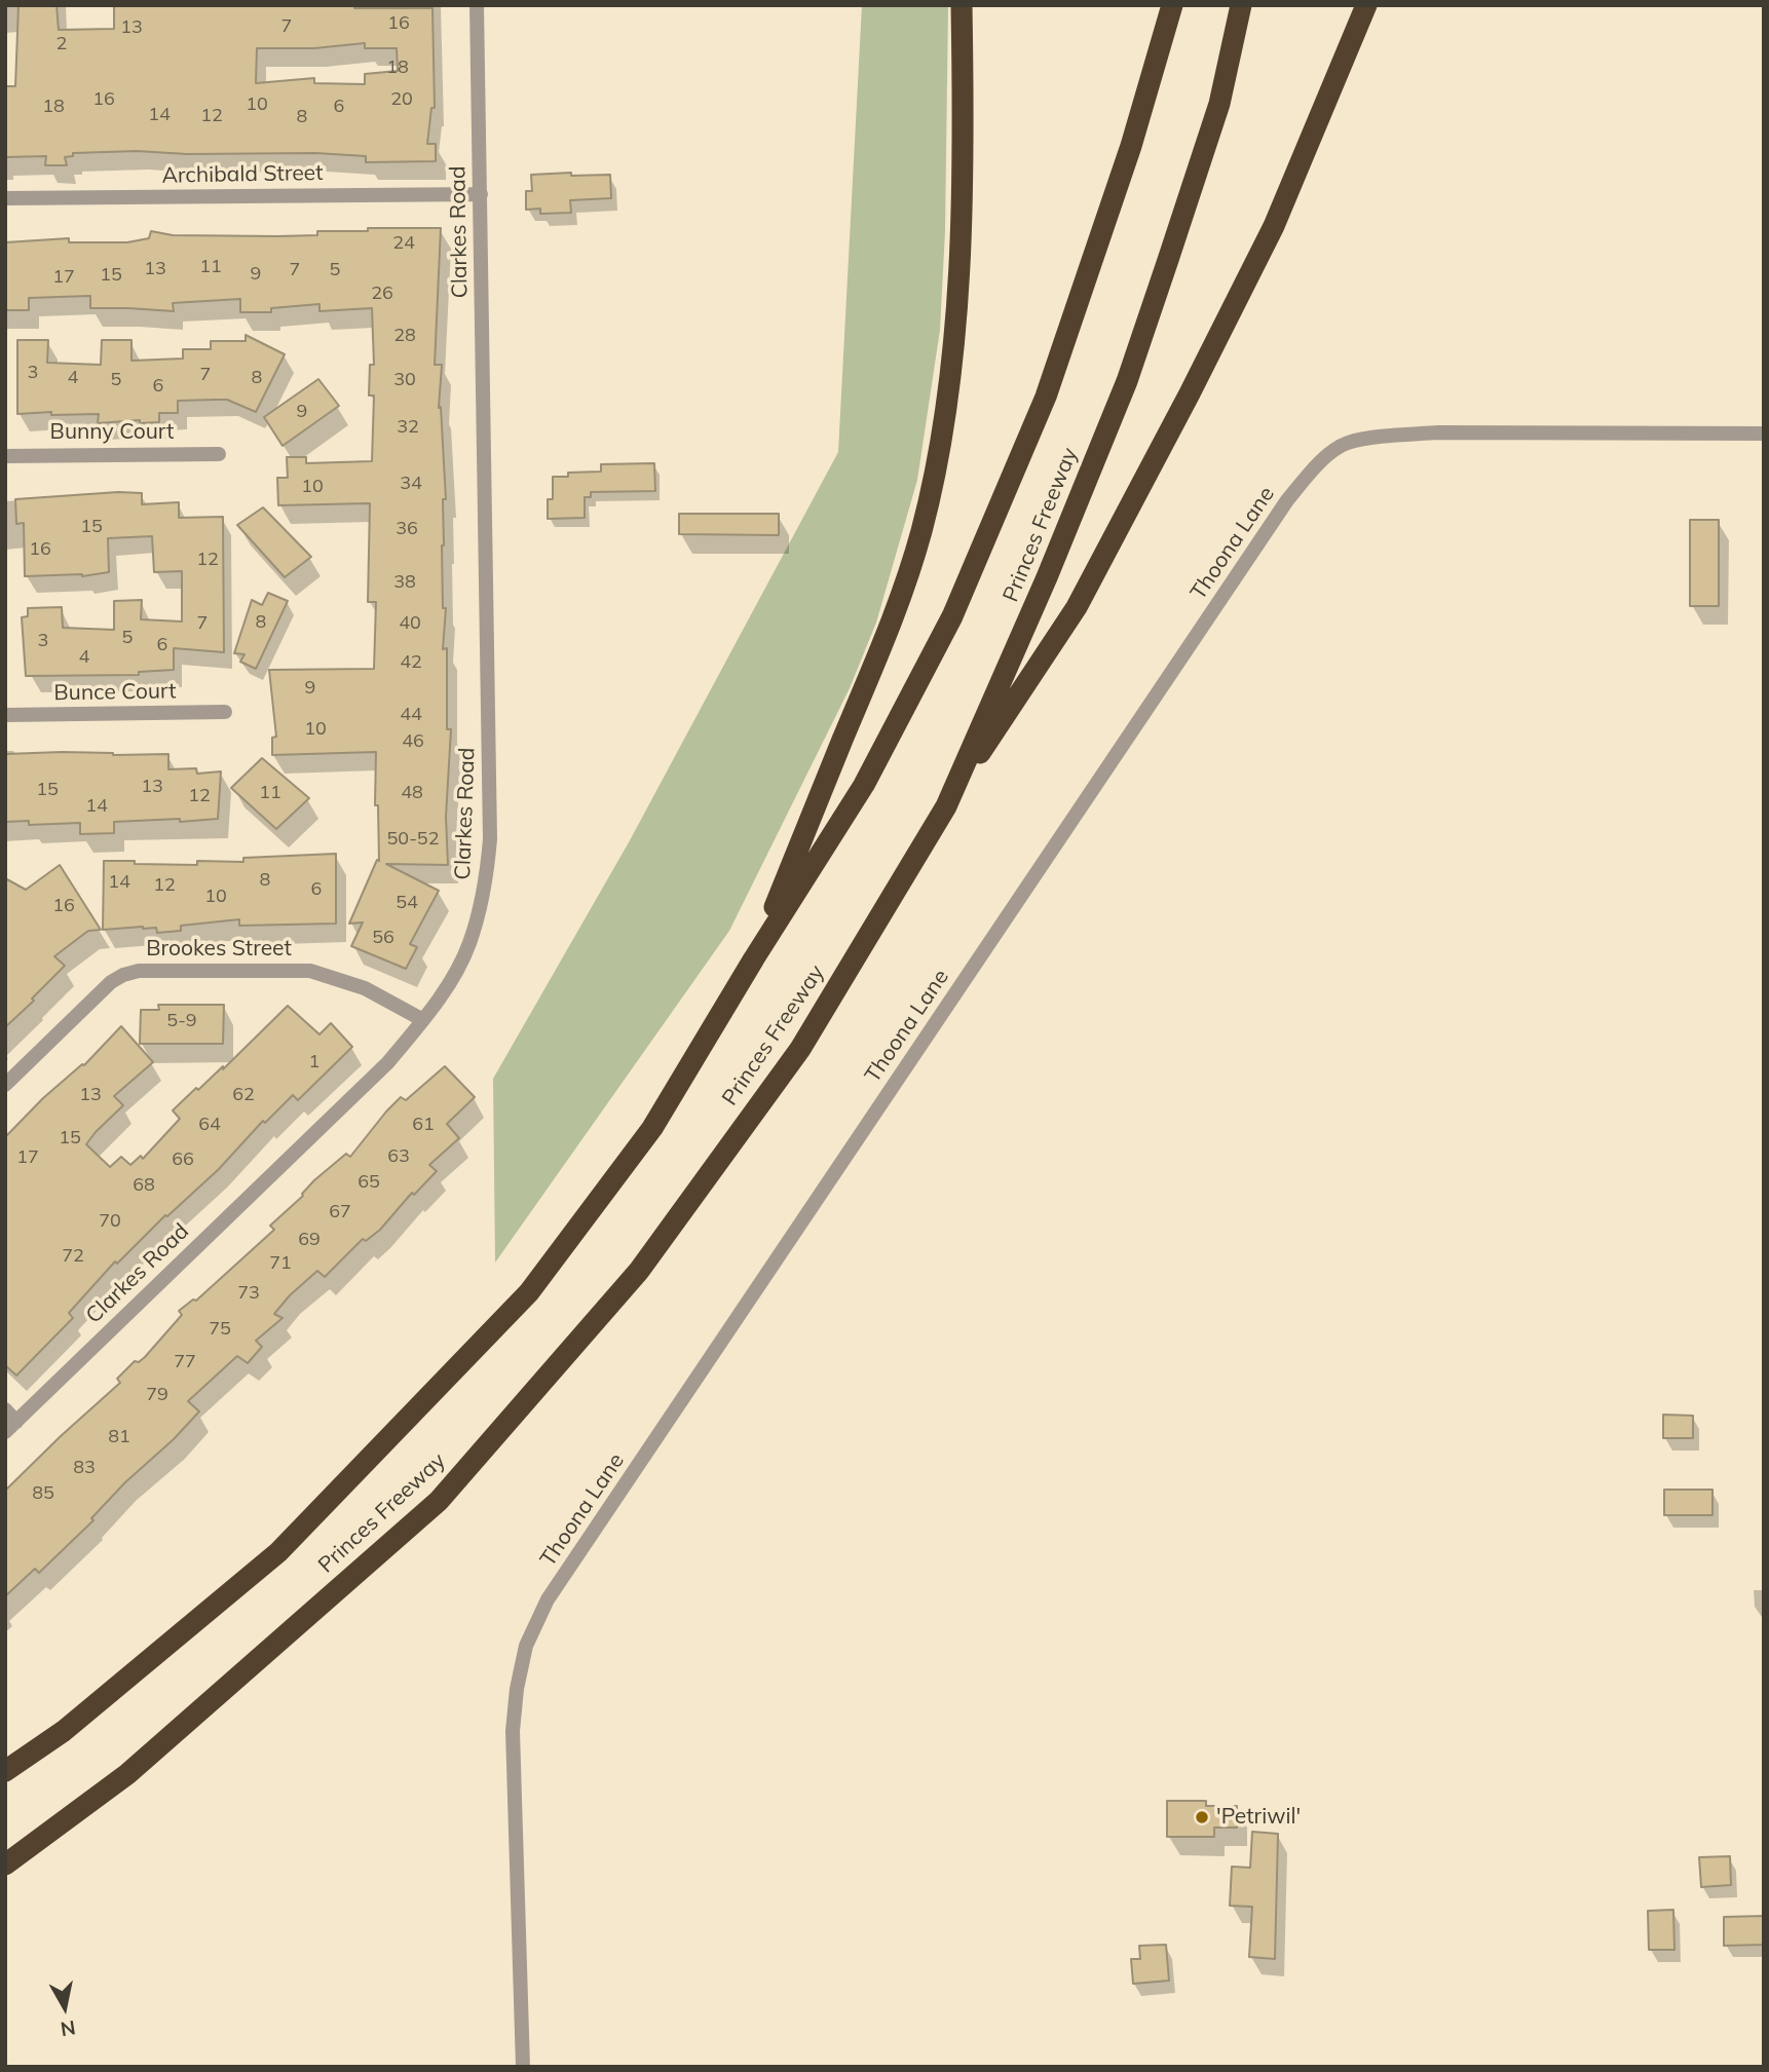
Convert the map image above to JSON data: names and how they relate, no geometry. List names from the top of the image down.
{
  "streets": {
    "highway": ["Princes Freeway"],
    "street": [
      "Archibald Street",
      "Clarkes Road",
      "Bunny Court",
      "Thoona Lane",
      "Bunce Court",
      "Brookes Street"
    ]
  },
  "crossings": [
    ["Archibald Street", "Clarkes Road"],
    ["Clarkes Road", "Brookes Street"]
  ],
  "places": ["'Petriwil'"],
  "house_numbers": [
    "16",
    "7",
    "13",
    "2",
    "18",
    "16",
    "20",
    "10",
    "18",
    "6",
    "14",
    "12",
    "8",
    "24",
    "11",
    "13",
    "7",
    "5",
    "9",
    "15",
    "17",
    "26",
    "28",
    "3",
    "7",
    "4",
    "8",
    "5",
    "30",
    "6",
    "9",
    "32",
    "34",
    "10",
    "15",
    "36",
    "16",
    "12",
    "38",
    "8",
    "7",
    "40",
    "5",
    "3",
    "6",
    "4",
    "42",
    "9",
    "44",
    "10",
    "46",
    "13",
    "15",
    "11",
    "48",
    "12",
    "14",
    "50-52",
    "8",
    "14",
    "12",
    "6",
    "10",
    "54",
    "16",
    "56",
    "5-9",
    "1",
    "13",
    "62",
    "64",
    "61",
    "15",
    "63",
    "17",
    "66",
    "65",
    "68",
    "67",
    "70",
    "69",
    "72",
    "71",
    "73",
    "75",
    "77",
    "79",
    "81",
    "83",
    "85"
  ],
  "north": "bottom"
}
